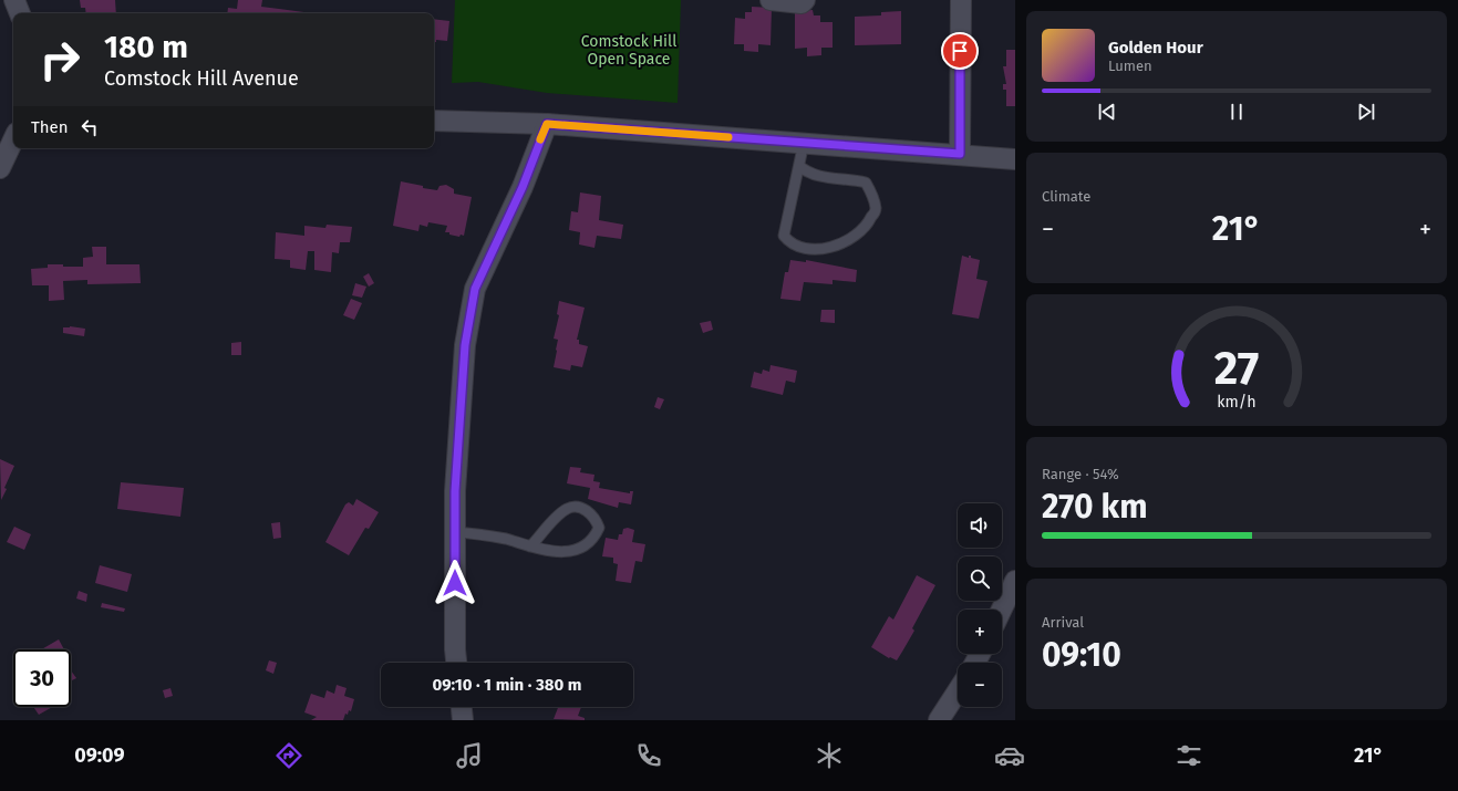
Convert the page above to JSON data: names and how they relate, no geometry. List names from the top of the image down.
{
  "parks": ["Comstock Hill Open Space"],
  "page": {
    "turn": ["180 m", "Comstock Hill Avenue"],
    "song": ["Golden Hour", "Lumen"],
    "then": "Then",
    "tile": [
      "Climate",
      ["Range · 54%", "270 km"],
      ["Arrival", "09:10"]
    ],
    "heat": ["−", "21°", "+"],
    "map_buttons": ["+", "−"],
    "limit": "30",
    "trip": "09:10 · 1 min · 380 m",
    "tabs": ["09:09", "21°"],
    "gauge": ["27", "km/h"]
  }
}
